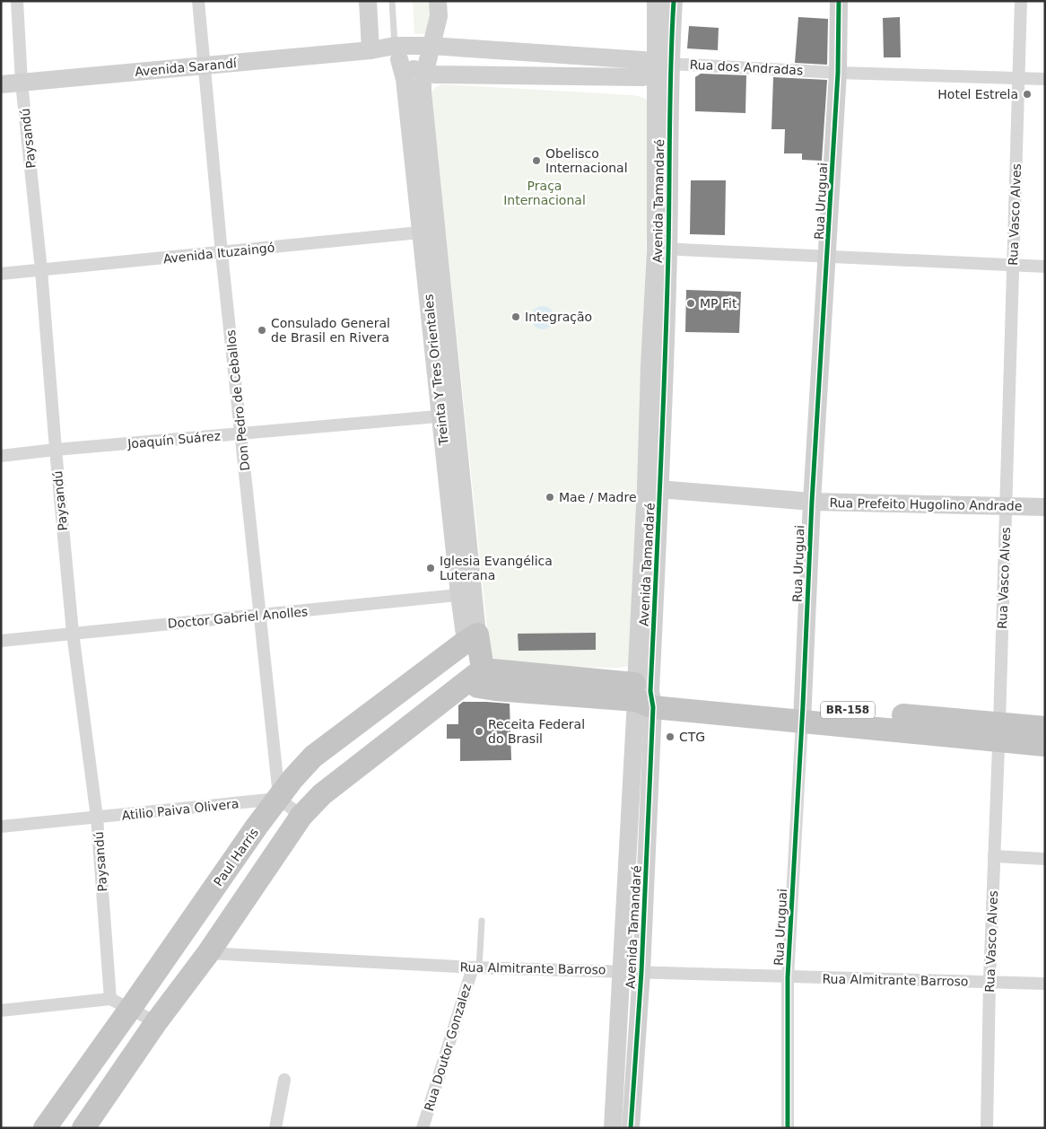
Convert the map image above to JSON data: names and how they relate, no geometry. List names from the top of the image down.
{
  "streets": {
    "highway": ["Treinta Y Tres Orientales", "BR-158", "Paul Harris"],
    "street": [
      "Avenida Sarandí",
      "Rua dos Andradas",
      "Paysandú",
      "Avenida Tamandaré",
      "Rua Uruguai",
      "Rua Vasco Alves",
      "Avenida Ituzaingó",
      "Don Pedro de Ceballos",
      "Joaquín Suárez",
      "Rua Prefeito Hugolino Andrade",
      "Doctor Gabriel Anolles",
      "Atilio Paiva Olivera",
      "Rua Almitrante Barroso",
      "Rua Doutor Gonzalez"
    ]
  },
  "crossings": [
    ["Avenida Sarandí", "Rua dos Andradas"],
    ["Avenida Sarandí", "Paysandú"],
    ["Avenida Sarandí", "Treinta Y Tres Orientales"],
    ["Avenida Sarandí", "Don Pedro de Ceballos"],
    ["Rua dos Andradas", "Avenida Tamandaré"],
    ["Rua dos Andradas", "Rua Uruguai"],
    ["Rua dos Andradas", "Rua Vasco Alves"],
    ["Rua dos Andradas", "Treinta Y Tres Orientales"],
    ["Paysandú", "Avenida Ituzaingó"],
    ["Paysandú", "Joaquín Suárez"],
    ["Paysandú", "Doctor Gabriel Anolles"],
    ["Paysandú", "Atilio Paiva Olivera"],
    ["Paysandú", "Paul Harris"],
    ["Avenida Tamandaré", "Rua Prefeito Hugolino Andrade"],
    ["Avenida Tamandaré", "BR-158"],
    ["Avenida Tamandaré", "Rua Almitrante Barroso"],
    ["Rua Uruguai", "Rua Prefeito Hugolino Andrade"],
    ["Rua Uruguai", "BR-158"],
    ["Rua Uruguai", "Rua Almitrante Barroso"],
    ["Rua Vasco Alves", "Rua Prefeito Hugolino Andrade"],
    ["Rua Vasco Alves", "BR-158"],
    ["Rua Vasco Alves", "Rua Almitrante Barroso"],
    ["Avenida Ituzaingó", "Treinta Y Tres Orientales"],
    ["Avenida Ituzaingó", "Don Pedro de Ceballos"],
    ["Treinta Y Tres Orientales", "Joaquín Suárez"],
    ["Treinta Y Tres Orientales", "Doctor Gabriel Anolles"],
    ["Treinta Y Tres Orientales", "BR-158"],
    ["Treinta Y Tres Orientales", "Paul Harris"],
    ["Don Pedro de Ceballos", "Joaquín Suárez"],
    ["Don Pedro de Ceballos", "Doctor Gabriel Anolles"],
    ["Don Pedro de Ceballos", "Atilio Paiva Olivera"],
    ["Don Pedro de Ceballos", "Paul Harris"],
    ["Atilio Paiva Olivera", "Paul Harris"],
    ["Rua Almitrante Barroso", "Rua Doutor Gonzalez"]
  ],
  "parks": ["Praça Internacional"],
  "places": [
    "Hotel Estrela",
    "Obelisco Internacional",
    "MP Fit",
    "Integração",
    "Consulado General de Brasil en Rivera",
    "Mae / Madre",
    "Iglesia Evangélica Luterana",
    "Receita Federal do Brasil",
    "CTG"
  ]
}
